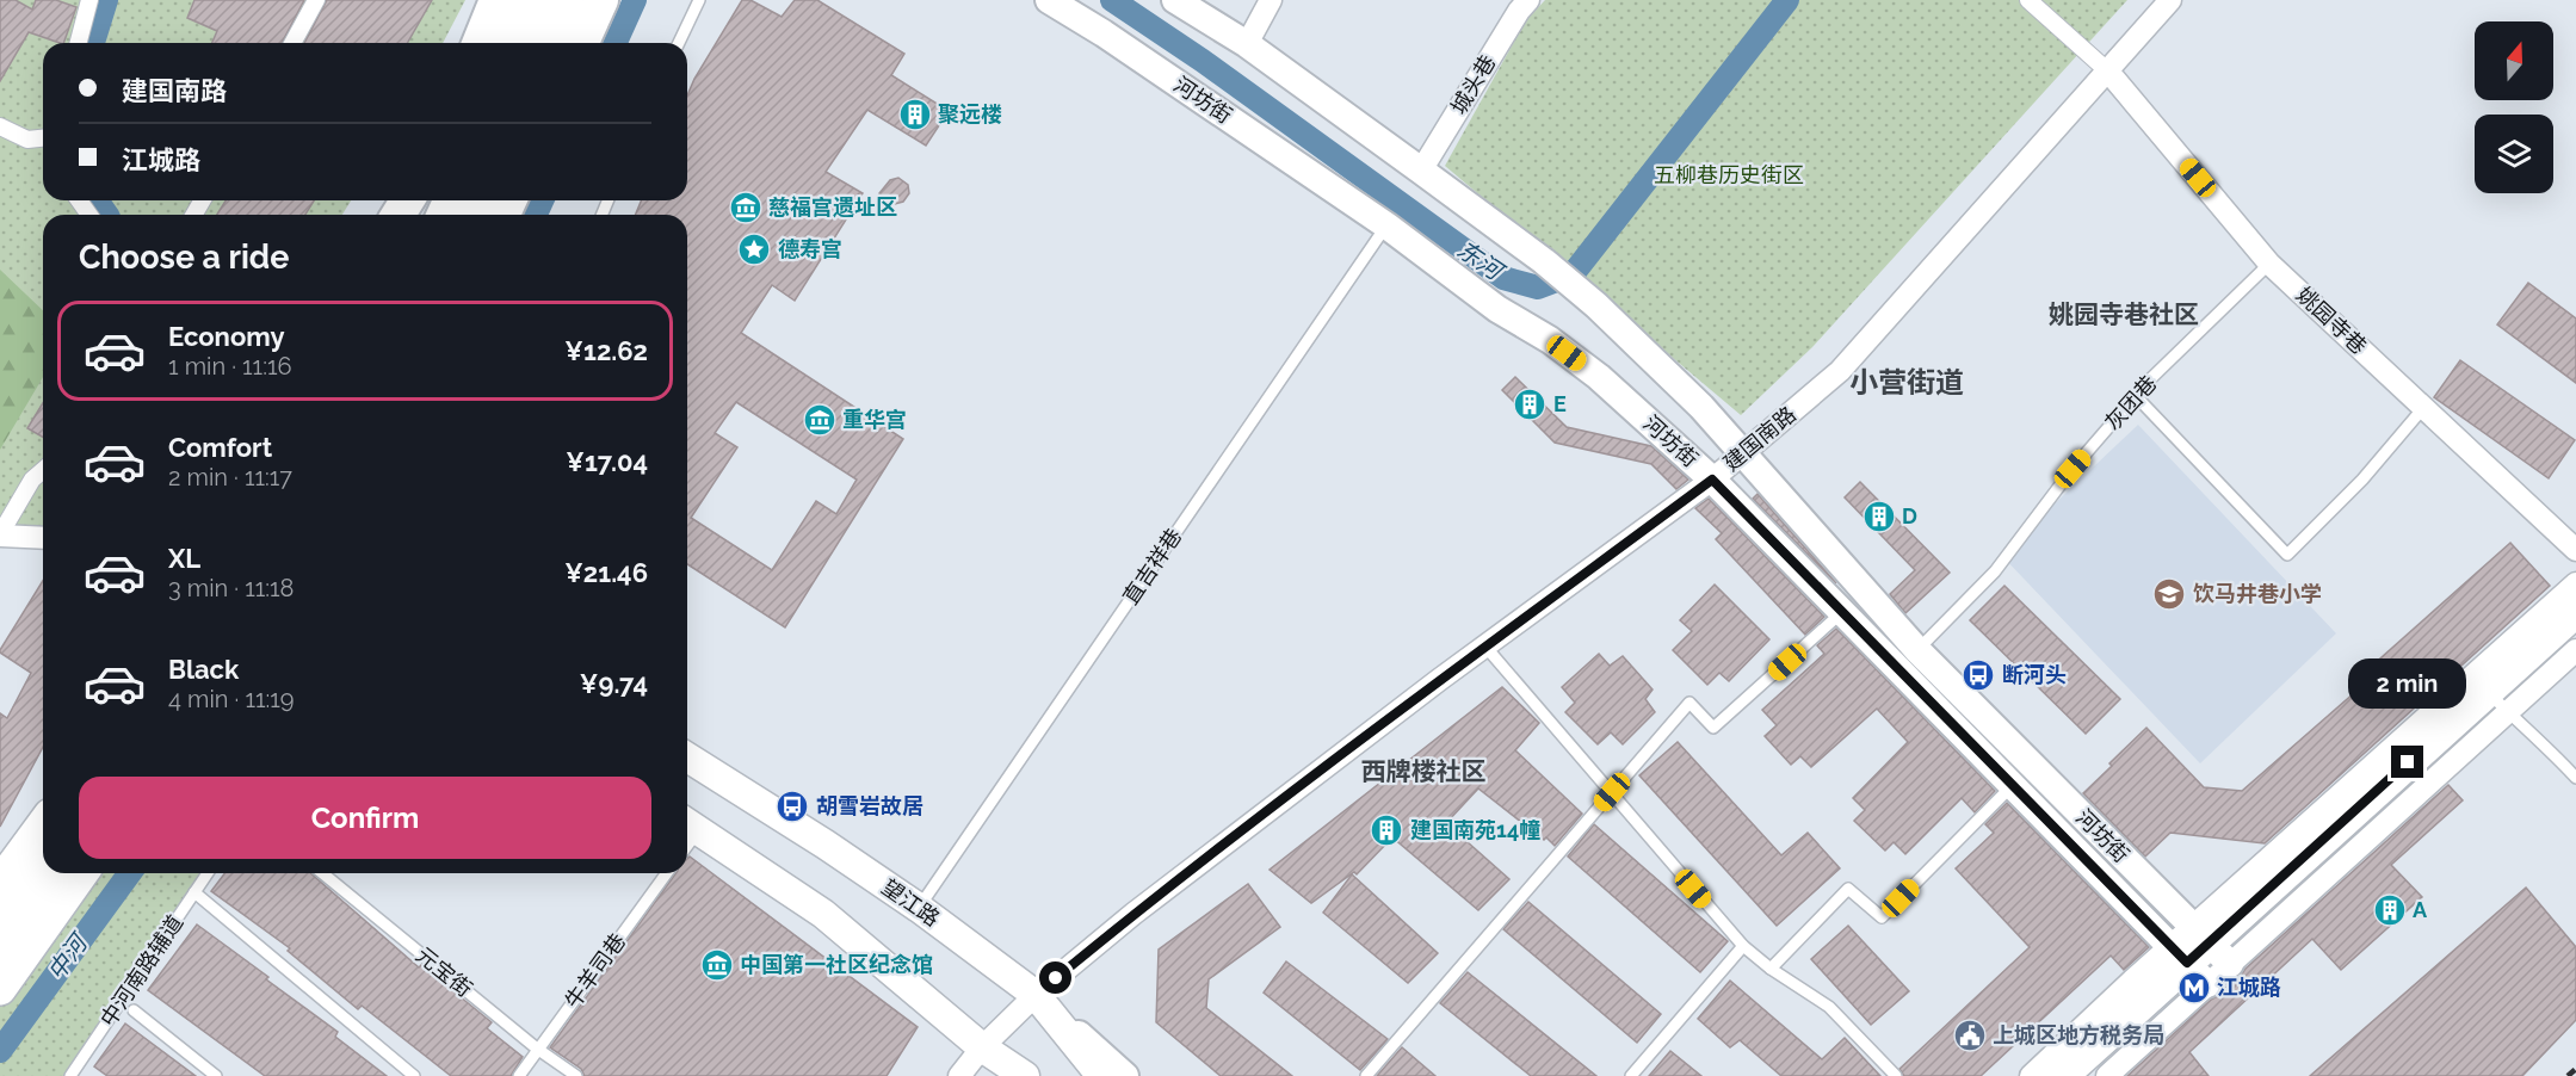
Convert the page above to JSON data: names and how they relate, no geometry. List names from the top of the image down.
{
  "streets": {
    "main road": ["望江路"],
    "street": [
      "城头巷",
      "河坊街",
      "姚园寺巷",
      "建国南路"
    ],
    "lane": [
      "灰团巷",
      "直吉祥巷",
      "中河南路辅道",
      "牛羊司巷",
      "元宝街"
    ]
  },
  "crossings": [
    ["城头巷", "河坊街"],
    ["河坊街", "灰团巷"],
    ["河坊街", "建国南路"],
    ["河坊街", "直吉祥巷"],
    ["姚园寺巷", "灰团巷"],
    ["姚园寺巷", "建国南路"],
    ["建国南路", "望江路"],
    ["直吉祥巷", "望江路"],
    ["牛羊司巷", "元宝街"]
  ],
  "districts": ["姚园寺巷社区", "小营街道", "西牌楼社区"],
  "water": ["东河", "中河"],
  "parks": ["五柳巷历史街区"],
  "places": {
    "building": [
      "聚远楼",
      "E",
      "D",
      "建国南苑14幢",
      "A"
    ],
    "museum": ["慈福宫遗址区", "重华宫", "中国第一社区纪念馆"],
    "place": ["德寿宫"],
    "school or university": ["饮马井巷小学"],
    "bus stop": ["断河头", "胡雪岩故居"],
    "metro station": ["江城路"],
    "public building": ["上城区地方税务局"]
  },
  "north": "top",
  "page": {
    "banner": ["建国南路", "江城路"],
    "heading": "Choose a ride",
    "list": [
      {
        "name": "Economy",
        "note": "1 min · 11:16",
        "value": "¥12.62"
      },
      {
        "name": "Comfort",
        "note": "2 min · 11:17",
        "value": "¥17.04"
      },
      {
        "name": "XL",
        "note": "3 min · 11:18",
        "value": "¥21.46"
      },
      {
        "name": "Black",
        "note": "4 min · 11:19",
        "value": "¥9.74"
      }
    ],
    "bubble": "2 min",
    "buttons": "Confirm"
  }
}
